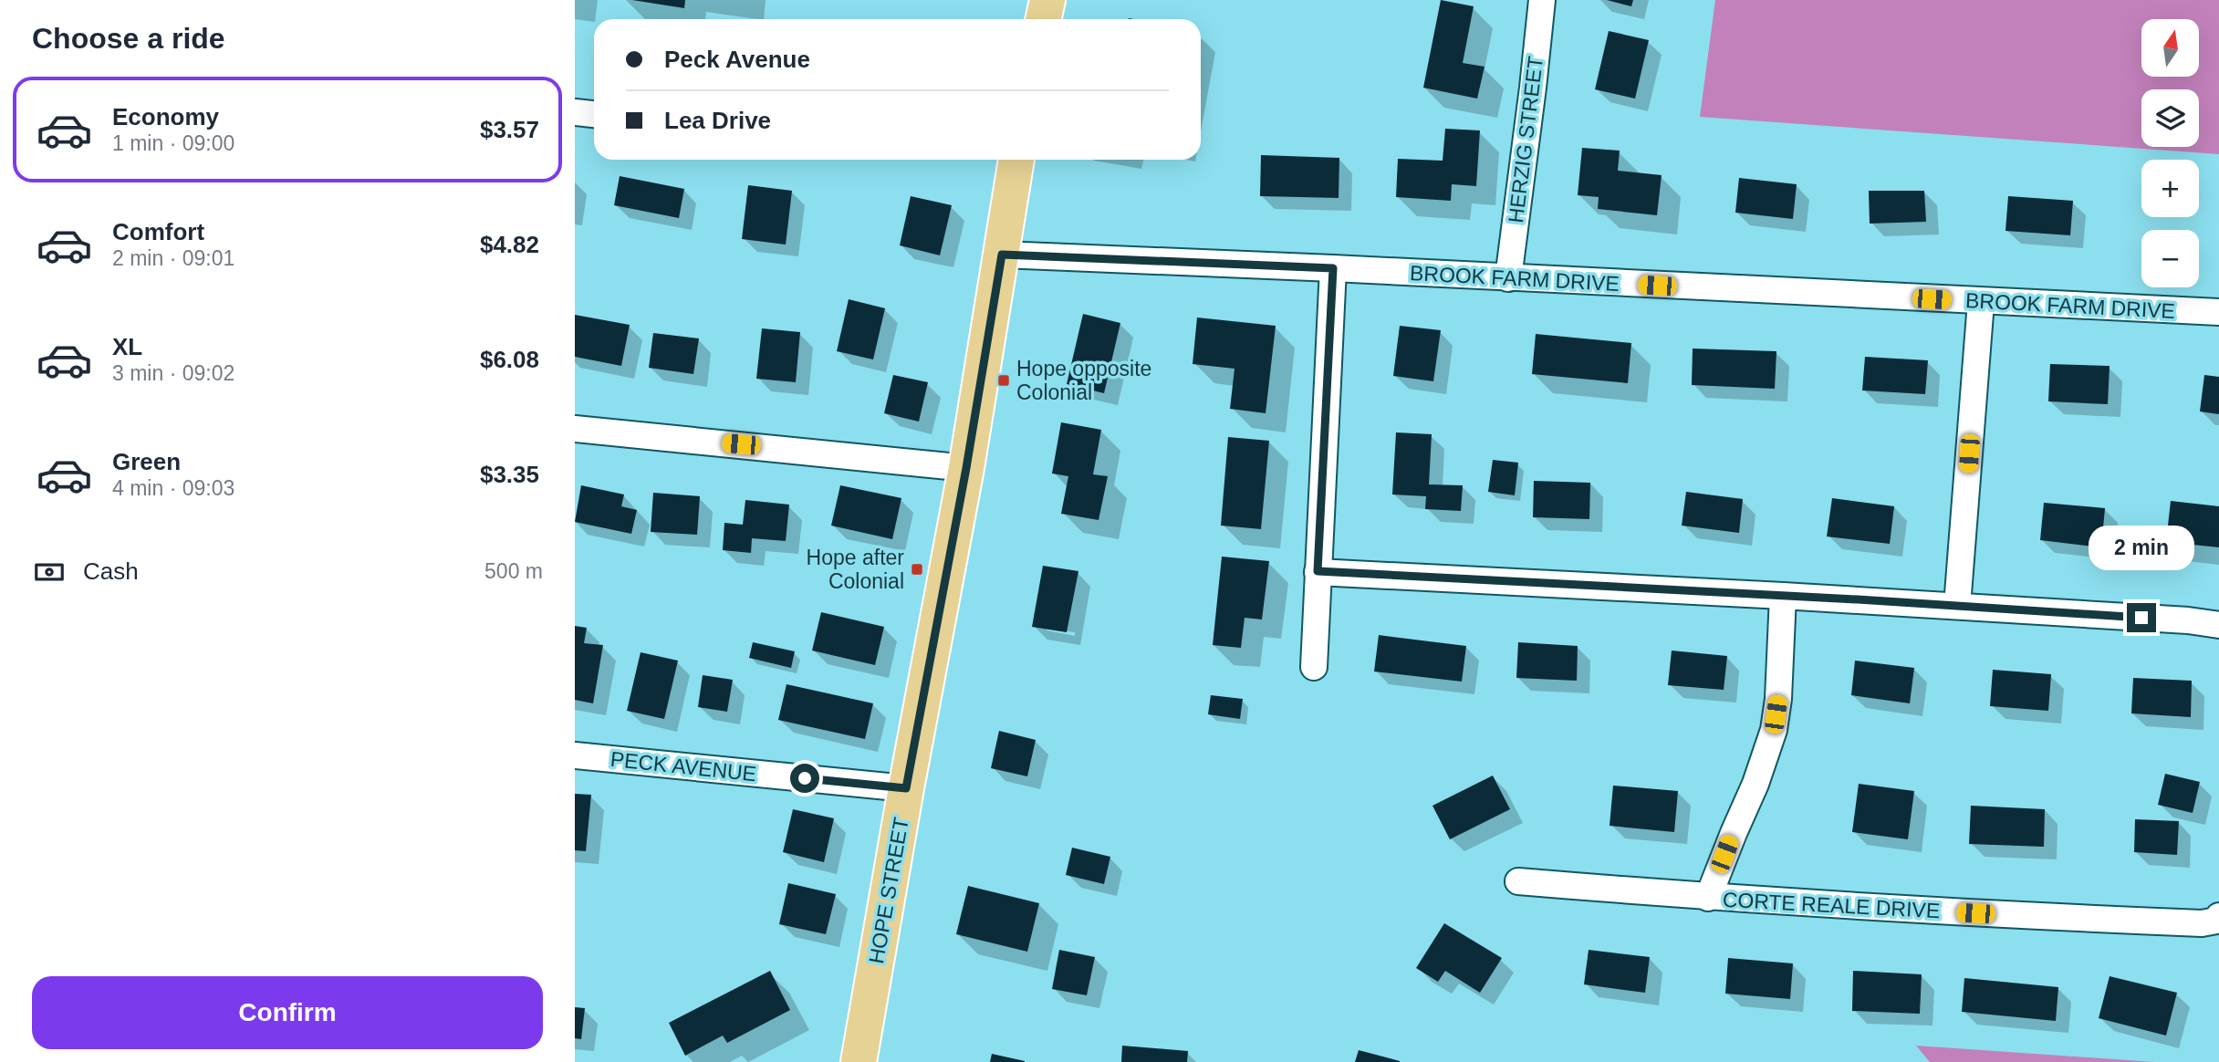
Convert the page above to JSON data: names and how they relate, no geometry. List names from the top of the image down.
{
  "streets": {
    "main road": ["HOPE STREET"],
    "street": [
      "HERZIG STREET",
      "BROOK FARM DRIVE",
      "PECK AVENUE",
      "CORTE REALE DRIVE"
    ]
  },
  "crossings": [
    ["HERZIG STREET", "BROOK FARM DRIVE"],
    ["BROOK FARM DRIVE", "HOPE STREET"],
    ["PECK AVENUE", "HOPE STREET"]
  ],
  "places": {
    "transit": ["Hope opposite Colonial", "Hope after Colonial"]
  },
  "north": "top",
  "page": {
    "heading": "Choose a ride",
    "map_buttons": ["+", "−"],
    "banner": ["Peck Avenue", "Lea Drive"],
    "list": [
      {
        "name": "Economy",
        "note": "1 min · 09:00",
        "value": "$3.57"
      },
      {
        "name": "Comfort",
        "note": "2 min · 09:01",
        "value": "$4.82"
      },
      {
        "name": "XL",
        "note": "3 min · 09:02",
        "value": "$6.08"
      },
      {
        "name": "Green",
        "note": "4 min · 09:03",
        "value": "$3.35"
      }
    ],
    "bubble": "2 min",
    "pay": ["Cash", "500 m"],
    "buttons": "Confirm"
  }
}
